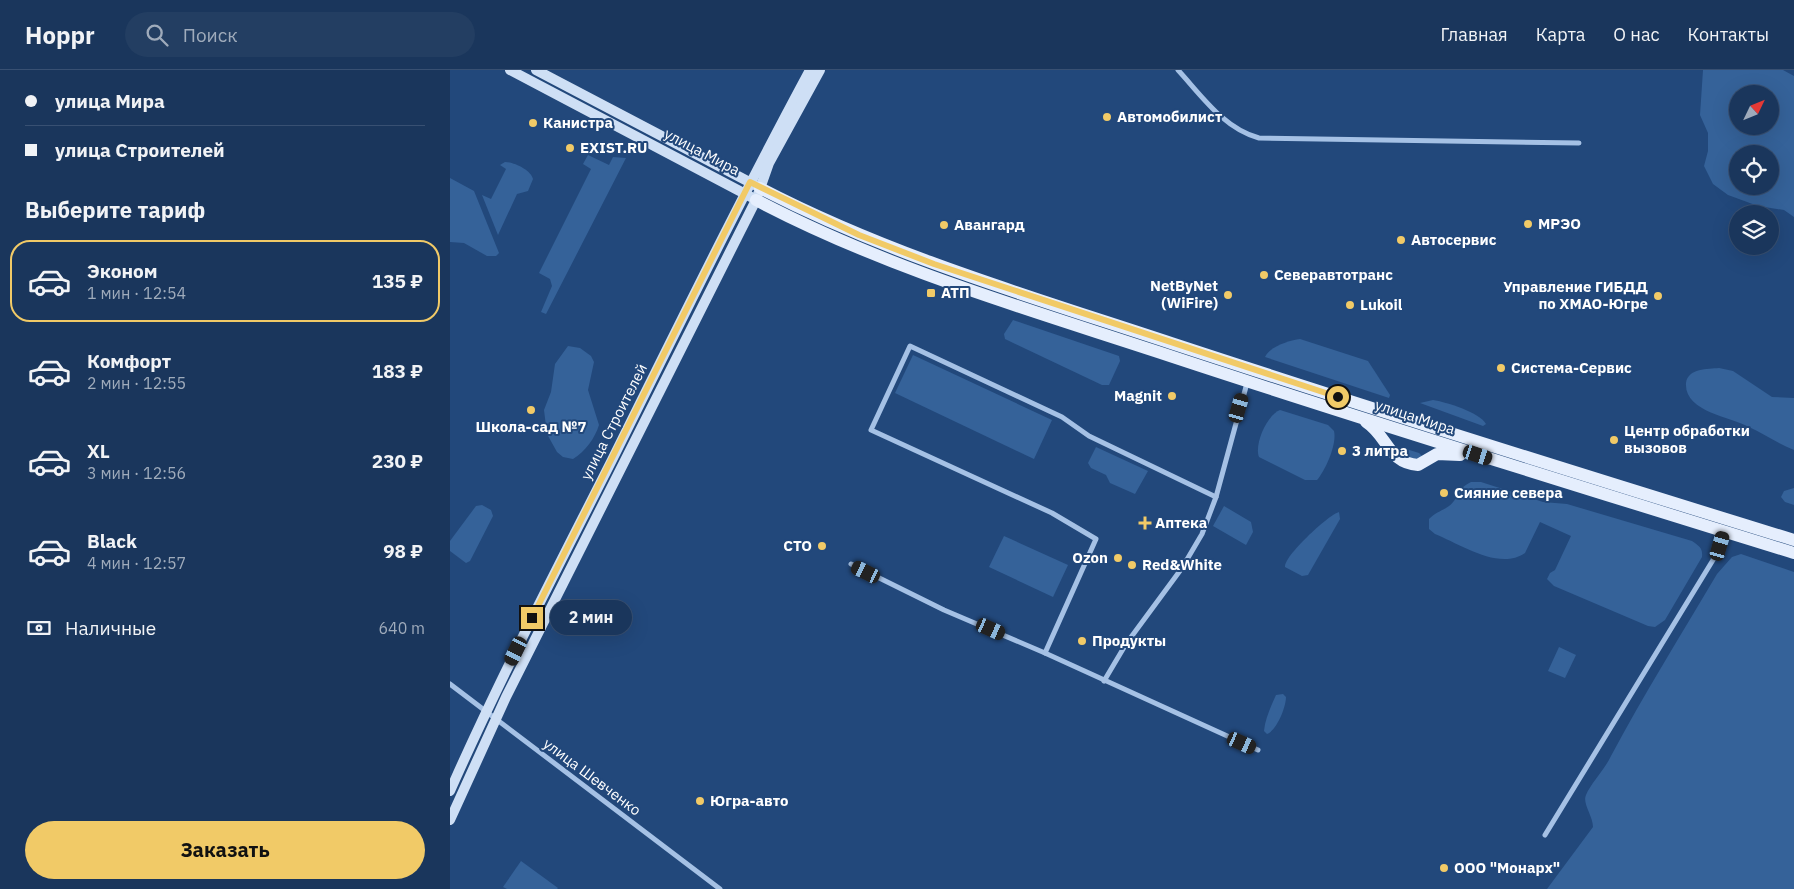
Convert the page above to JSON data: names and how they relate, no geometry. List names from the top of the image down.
{
  "streets": {
    "main road": ["улица Мира", "улица Строителей"],
    "street": ["улица Шевченко"]
  },
  "crossings": [
    ["улица Мира", "улица Строителей"],
    ["улица Строителей", "улица Шевченко"]
  ],
  "places": {
    "other": [
      "Автомобилист",
      "Канистра",
      "EXIST.RU",
      "МРЭО",
      "Авангард",
      "Автосервис",
      "Северавтотранс",
      "NetByNet (WiFire)",
      "Управление ГИБДД по ХМАО-Югре",
      "Lukoil",
      "Система-Cервис",
      "Magnit",
      "Школа-сад №7",
      "Центр обработки вызовов",
      "3 литра",
      "Сияние севера",
      "СТО",
      "Ozon",
      "Red&White",
      "Продукты",
      "Югра-авто",
      "ООО \"Монарх\""
    ],
    "transit": ["АТП"],
    "health": ["Аптека"]
  },
  "north": "top right",
  "page": {
    "header": "Hoppr",
    "search": "Поиск",
    "nav": [
      "Главная",
      "Карта",
      "О нас",
      "Контакты"
    ],
    "banner": ["улица Мира", "улица Строителей"],
    "heading": "Выберите тариф",
    "list": [
      {
        "name": "Эконом",
        "note": "1 мин · 12:54",
        "value": "135 ₽"
      },
      {
        "name": "Комфорт",
        "note": "2 мин · 12:55",
        "value": "183 ₽"
      },
      {
        "name": "XL",
        "note": "3 мин · 12:56",
        "value": "230 ₽"
      },
      {
        "name": "Black",
        "note": "4 мин · 12:57",
        "value": "98 ₽"
      }
    ],
    "pay": ["Наличные", "640 m"],
    "bubble": "2 мин",
    "buttons": "Заказать"
  }
}
